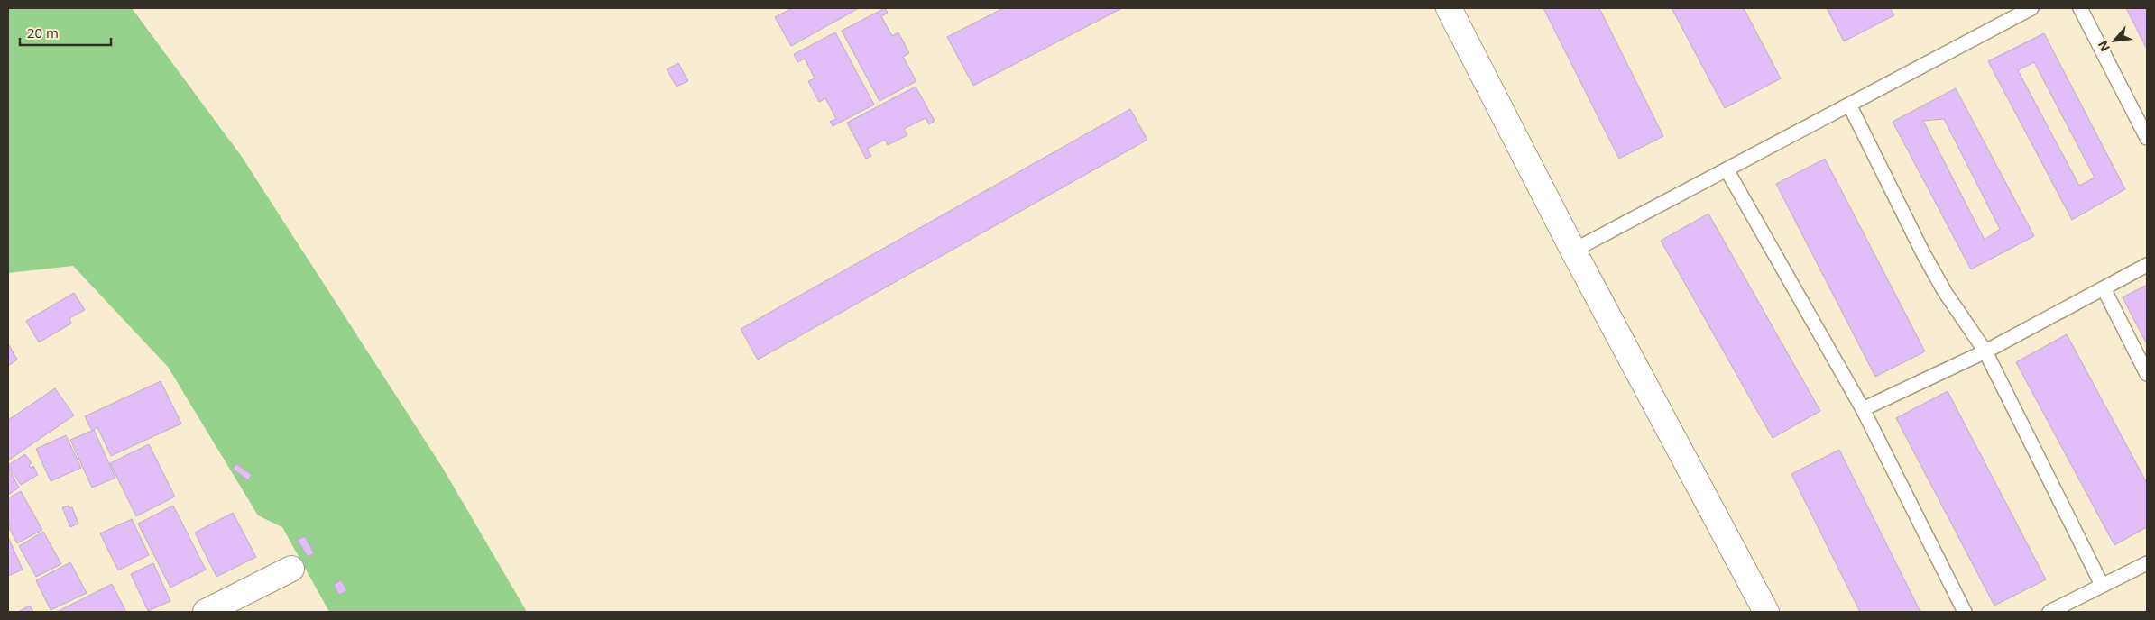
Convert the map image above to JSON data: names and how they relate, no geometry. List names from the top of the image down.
{
  "scale_bar": "20 m",
  "north": "bottom left"
}
